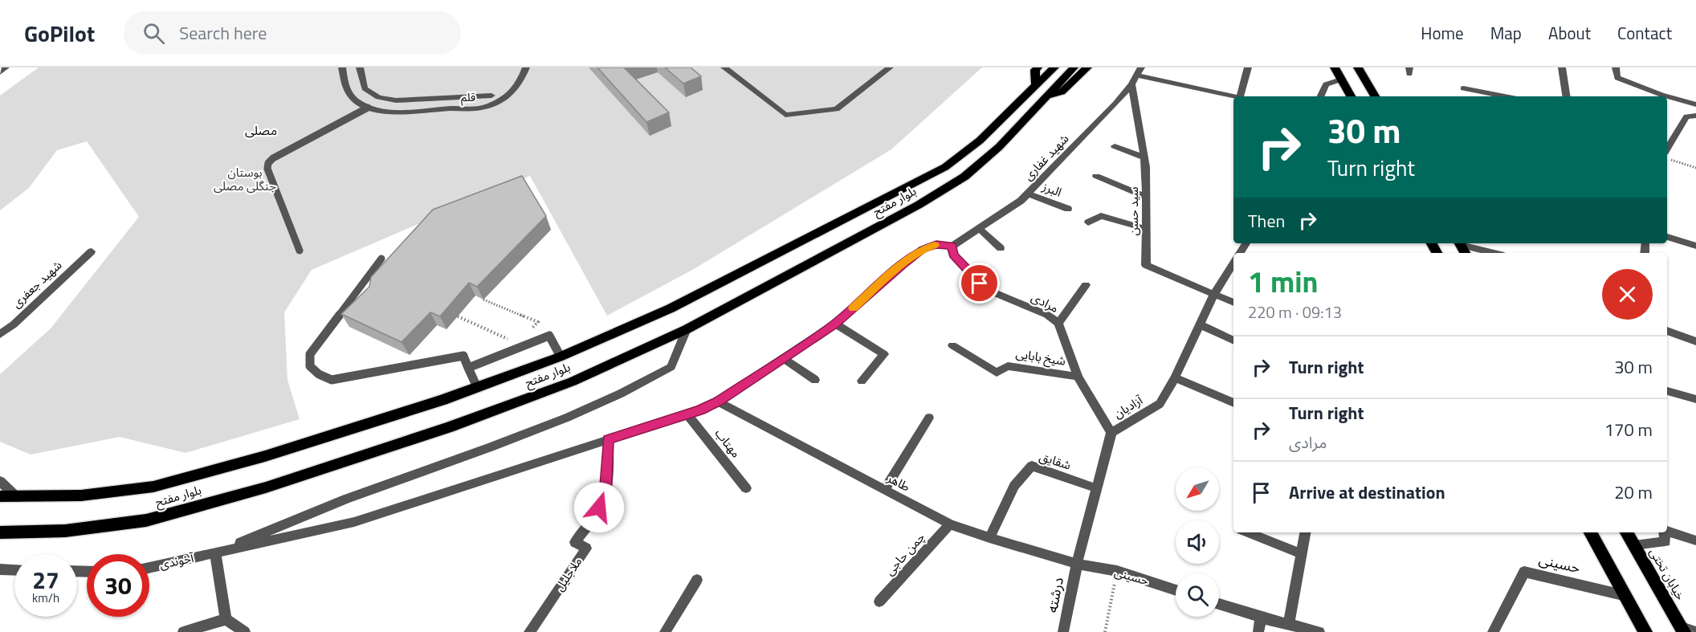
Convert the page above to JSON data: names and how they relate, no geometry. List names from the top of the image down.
{
  "streets": {
    "main road": ["بلوار مفتح", "خیابان تختی"],
    "street": [
      "قلم",
      "شهید غفاری",
      "البرز",
      "سید حسن",
      "شهید جعفری",
      "مرادی",
      "شیخ بابایی",
      "آزادیان",
      "مهتاب",
      "شقایق",
      "طاهر",
      "چمن حاجی",
      "آخوندی",
      "حسینی",
      "ملاجلیل",
      "درشته"
    ]
  },
  "crossings": [
    ["شهید غفاری", "البرز"],
    ["شهید غفاری", "سید حسن"],
    ["شهید غفاری", "مرادی"],
    ["سید حسن", "آزادیان"],
    ["مرادی", "شیخ بابایی"],
    ["مرادی", "آزادیان"],
    ["آزادیان", "شقایق"],
    ["آزادیان", "طاهر"],
    ["آزادیان", "حسینی"],
    ["آزادیان", "درشته"],
    ["شقایق", "طاهر"],
    ["طاهر", "چمن حاجی"],
    ["طاهر", "حسینی"],
    ["طاهر", "درشته"],
    ["حسینی", "درشته"]
  ],
  "districts": ["مصلی"],
  "parks": ["بوستان جنگلی مصلی"],
  "north": "bottom left",
  "page": {
    "header": "GoPilot",
    "search": "Search here",
    "nav": [
      "Home",
      "Map",
      "About",
      "Contact"
    ],
    "turn": ["30 m", "Turn right"],
    "then": "Then",
    "heading": ["1 min", "220 m · 09:13"],
    "list": [
      {
        "name": "Turn right",
        "value": "30 m"
      },
      {
        "name": "Turn right",
        "note": "مرادی",
        "value": "170 m"
      },
      {
        "name": "Arrive at destination",
        "value": "20 m"
      }
    ],
    "speed": "27 km/h",
    "limit": "30"
  }
}
